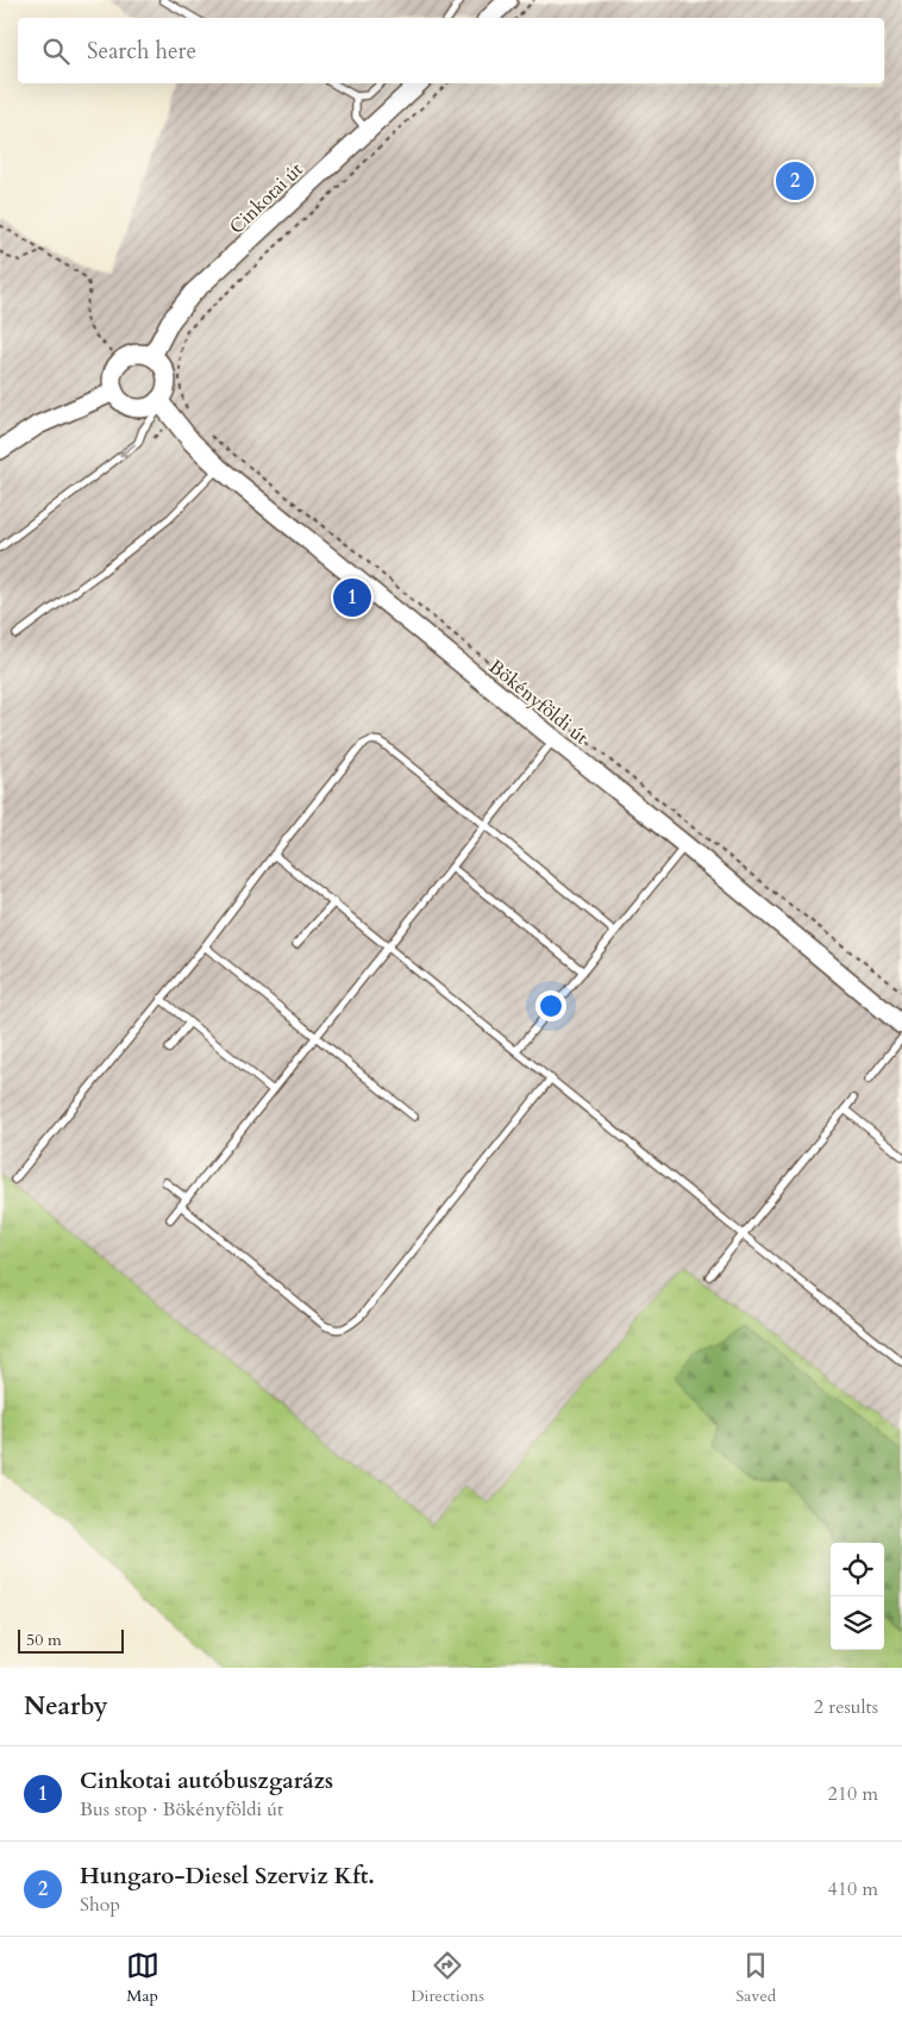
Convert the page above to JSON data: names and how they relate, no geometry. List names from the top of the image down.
{
  "streets": {
    "street": ["Cinkotai út", "Bökényföldi út"]
  },
  "crossings": [
    ["Cinkotai út", "Bökényföldi út"]
  ],
  "scale_bar": "50 m",
  "page": {
    "search": "Search here",
    "pins": ["2", "1"],
    "scale": "50 m",
    "heading": ["Nearby", "2 results"],
    "list": [
      {
        "mark": "1",
        "name": "Cinkotai autóbuszgarázs",
        "note": "Bus stop · Bökényföldi út",
        "value": "210 m"
      },
      {
        "mark": "2",
        "name": "Hungaro-Diesel Szerviz Kft.",
        "note": "Shop",
        "value": "410 m"
      }
    ],
    "nav": ["Map", "Directions", "Saved"]
  }
}
